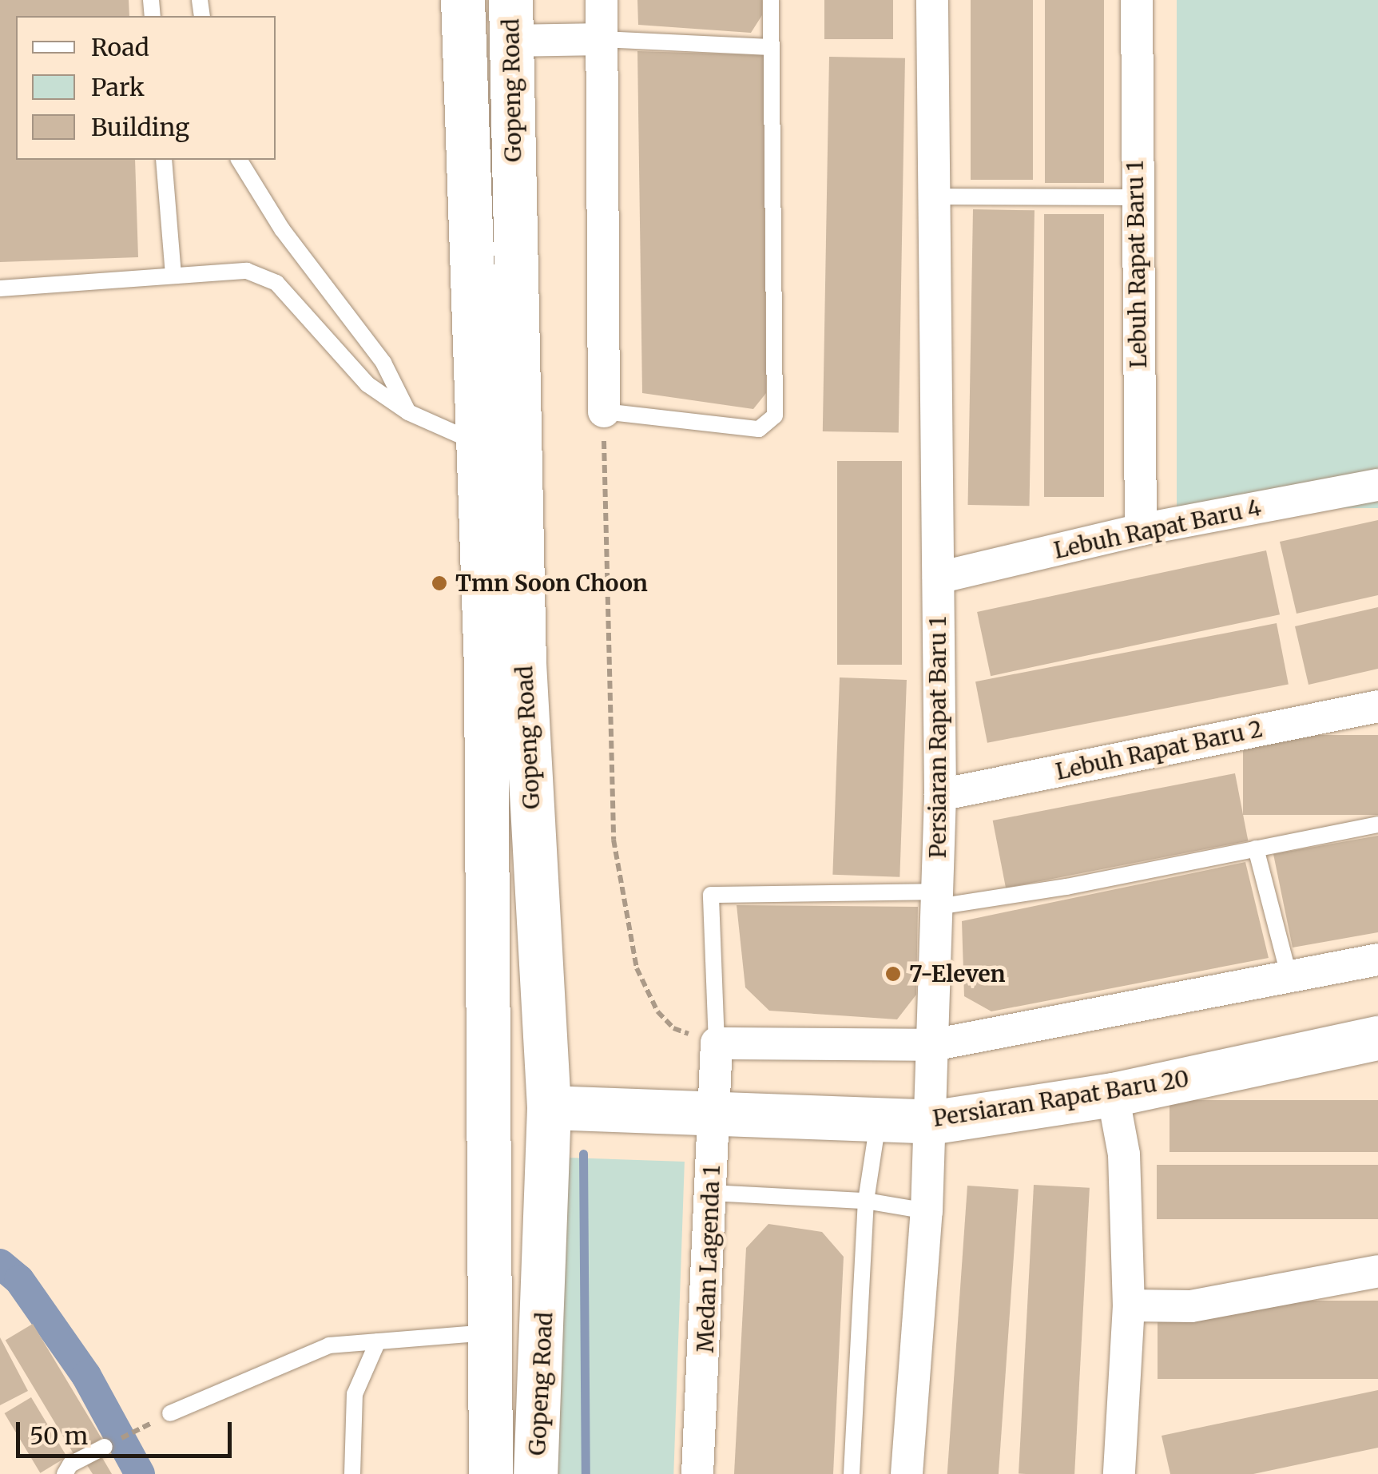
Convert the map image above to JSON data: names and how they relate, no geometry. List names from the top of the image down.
{
  "streets": {
    "main road": ["Gopeng Road", "Persiaran Rapat Baru 20"],
    "street": [
      "Lebuh Rapat Baru 1",
      "Lebuh Rapat Baru 4",
      "Persiaran Rapat Baru 1",
      "Lebuh Rapat Baru 2",
      "Medan Lagenda 1"
    ]
  },
  "crossings": [
    ["Gopeng Road", "Persiaran Rapat Baru 20"],
    ["Lebuh Rapat Baru 1", "Lebuh Rapat Baru 4"],
    ["Lebuh Rapat Baru 4", "Persiaran Rapat Baru 1"],
    ["Persiaran Rapat Baru 1", "Lebuh Rapat Baru 2"],
    ["Persiaran Rapat Baru 1", "Persiaran Rapat Baru 20"],
    ["Persiaran Rapat Baru 20", "Medan Lagenda 1"]
  ],
  "places": ["Tmn Soon Choon", "7-Eleven"],
  "legend": ["Road", "Park", "Building"],
  "scale_bar": "50 m"
}
